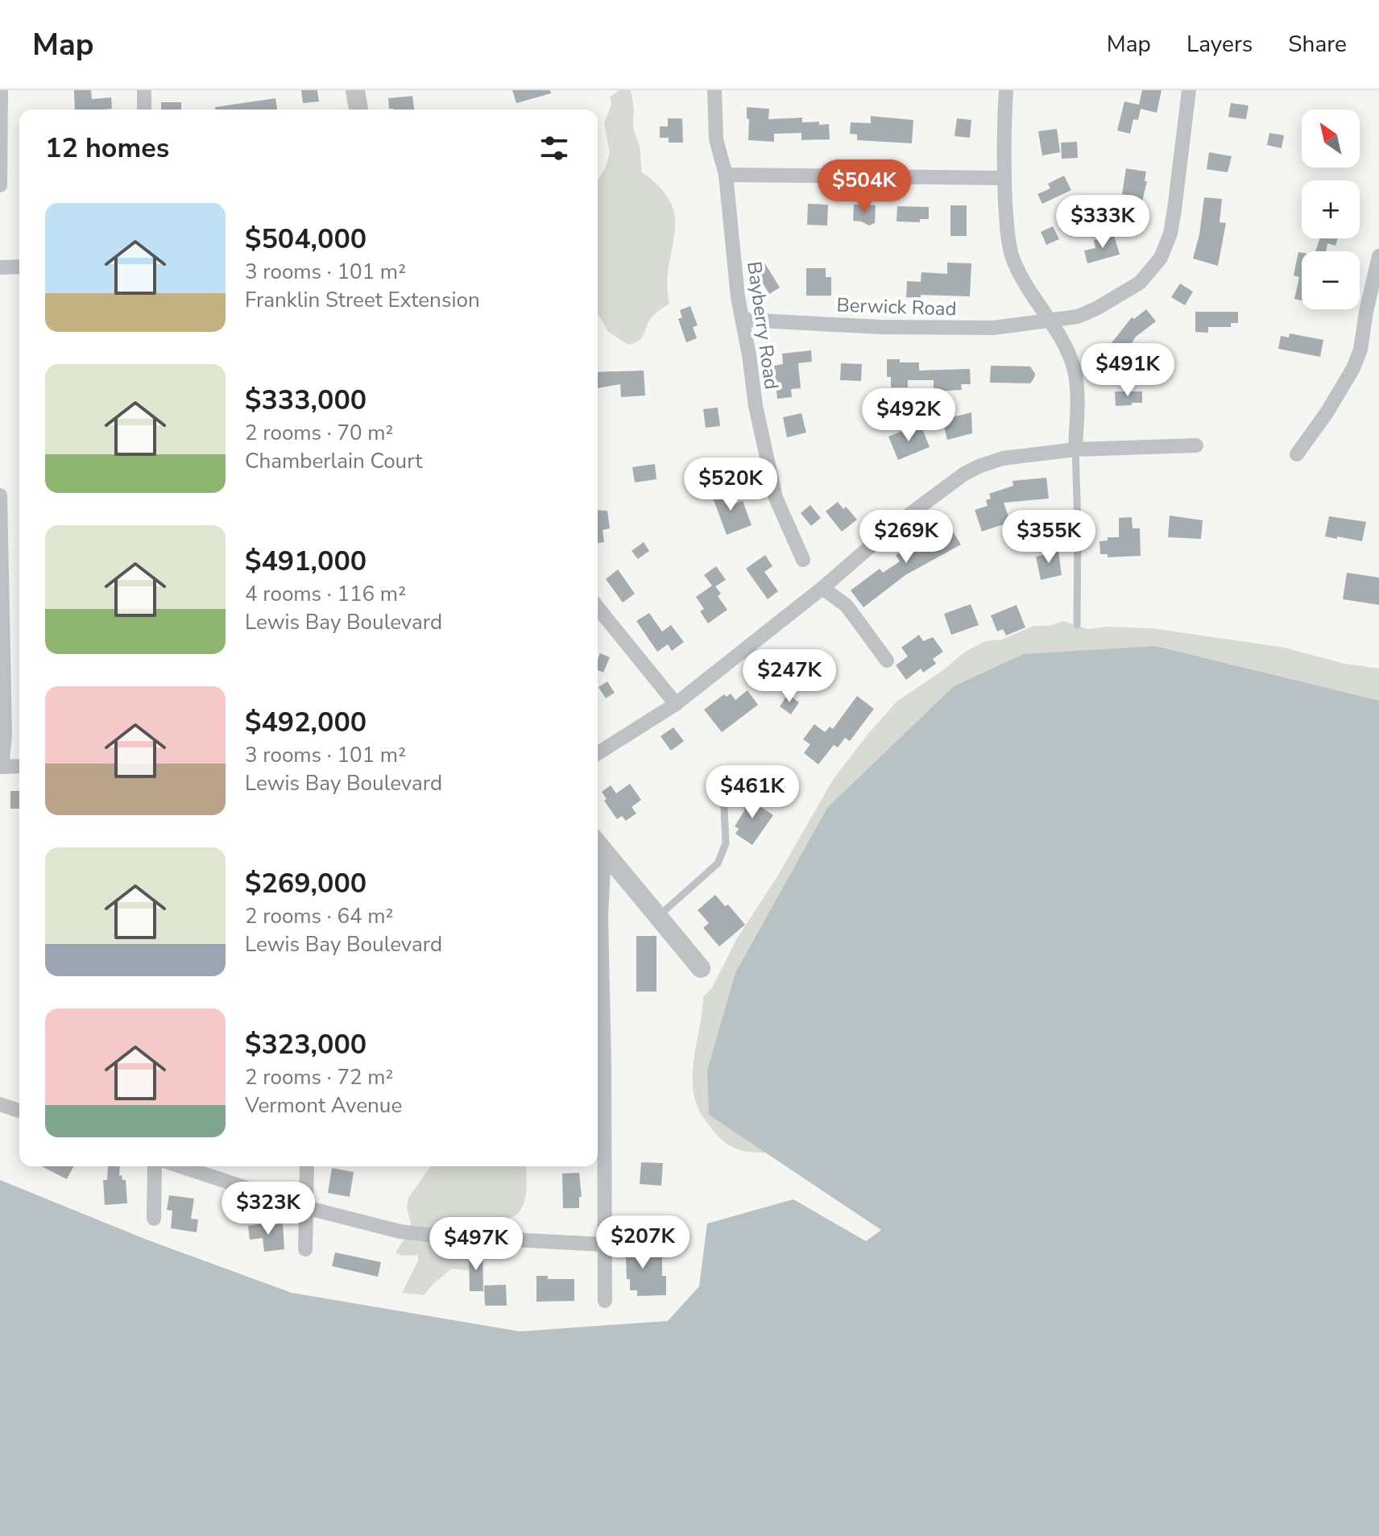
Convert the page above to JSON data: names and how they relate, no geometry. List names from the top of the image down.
{
  "streets": {
    "street": ["Berwick Road", "Bayberry Road"]
  },
  "crossings": [
    ["Berwick Road", "Bayberry Road"]
  ],
  "north": "top left",
  "page": {
    "header": "Map",
    "nav": ["Map", "Layers", "Share"],
    "map_buttons": ["+", "−"],
    "heading": "12 homes",
    "price": [
      "$504K",
      "$333K",
      "$491K",
      "$492K",
      "$520K",
      "$269K",
      "$355K",
      "$247K",
      "$461K",
      "$323K",
      "$207K",
      "$497K"
    ],
    "list": [
      {
        "name": "$504,000",
        "note": "3 rooms · 101 m² · Franklin Street Extension"
      },
      {
        "name": "$333,000",
        "note": "2 rooms · 70 m² · Chamberlain Court"
      },
      {
        "name": "$491,000",
        "note": "4 rooms · 116 m² · Lewis Bay Boulevard"
      },
      {
        "name": "$492,000",
        "note": "3 rooms · 101 m² · Lewis Bay Boulevard"
      },
      {
        "name": "$269,000",
        "note": "2 rooms · 64 m² · Lewis Bay Boulevard"
      },
      {
        "name": "$323,000",
        "note": "2 rooms · 72 m² · Vermont Avenue"
      }
    ]
  }
}
